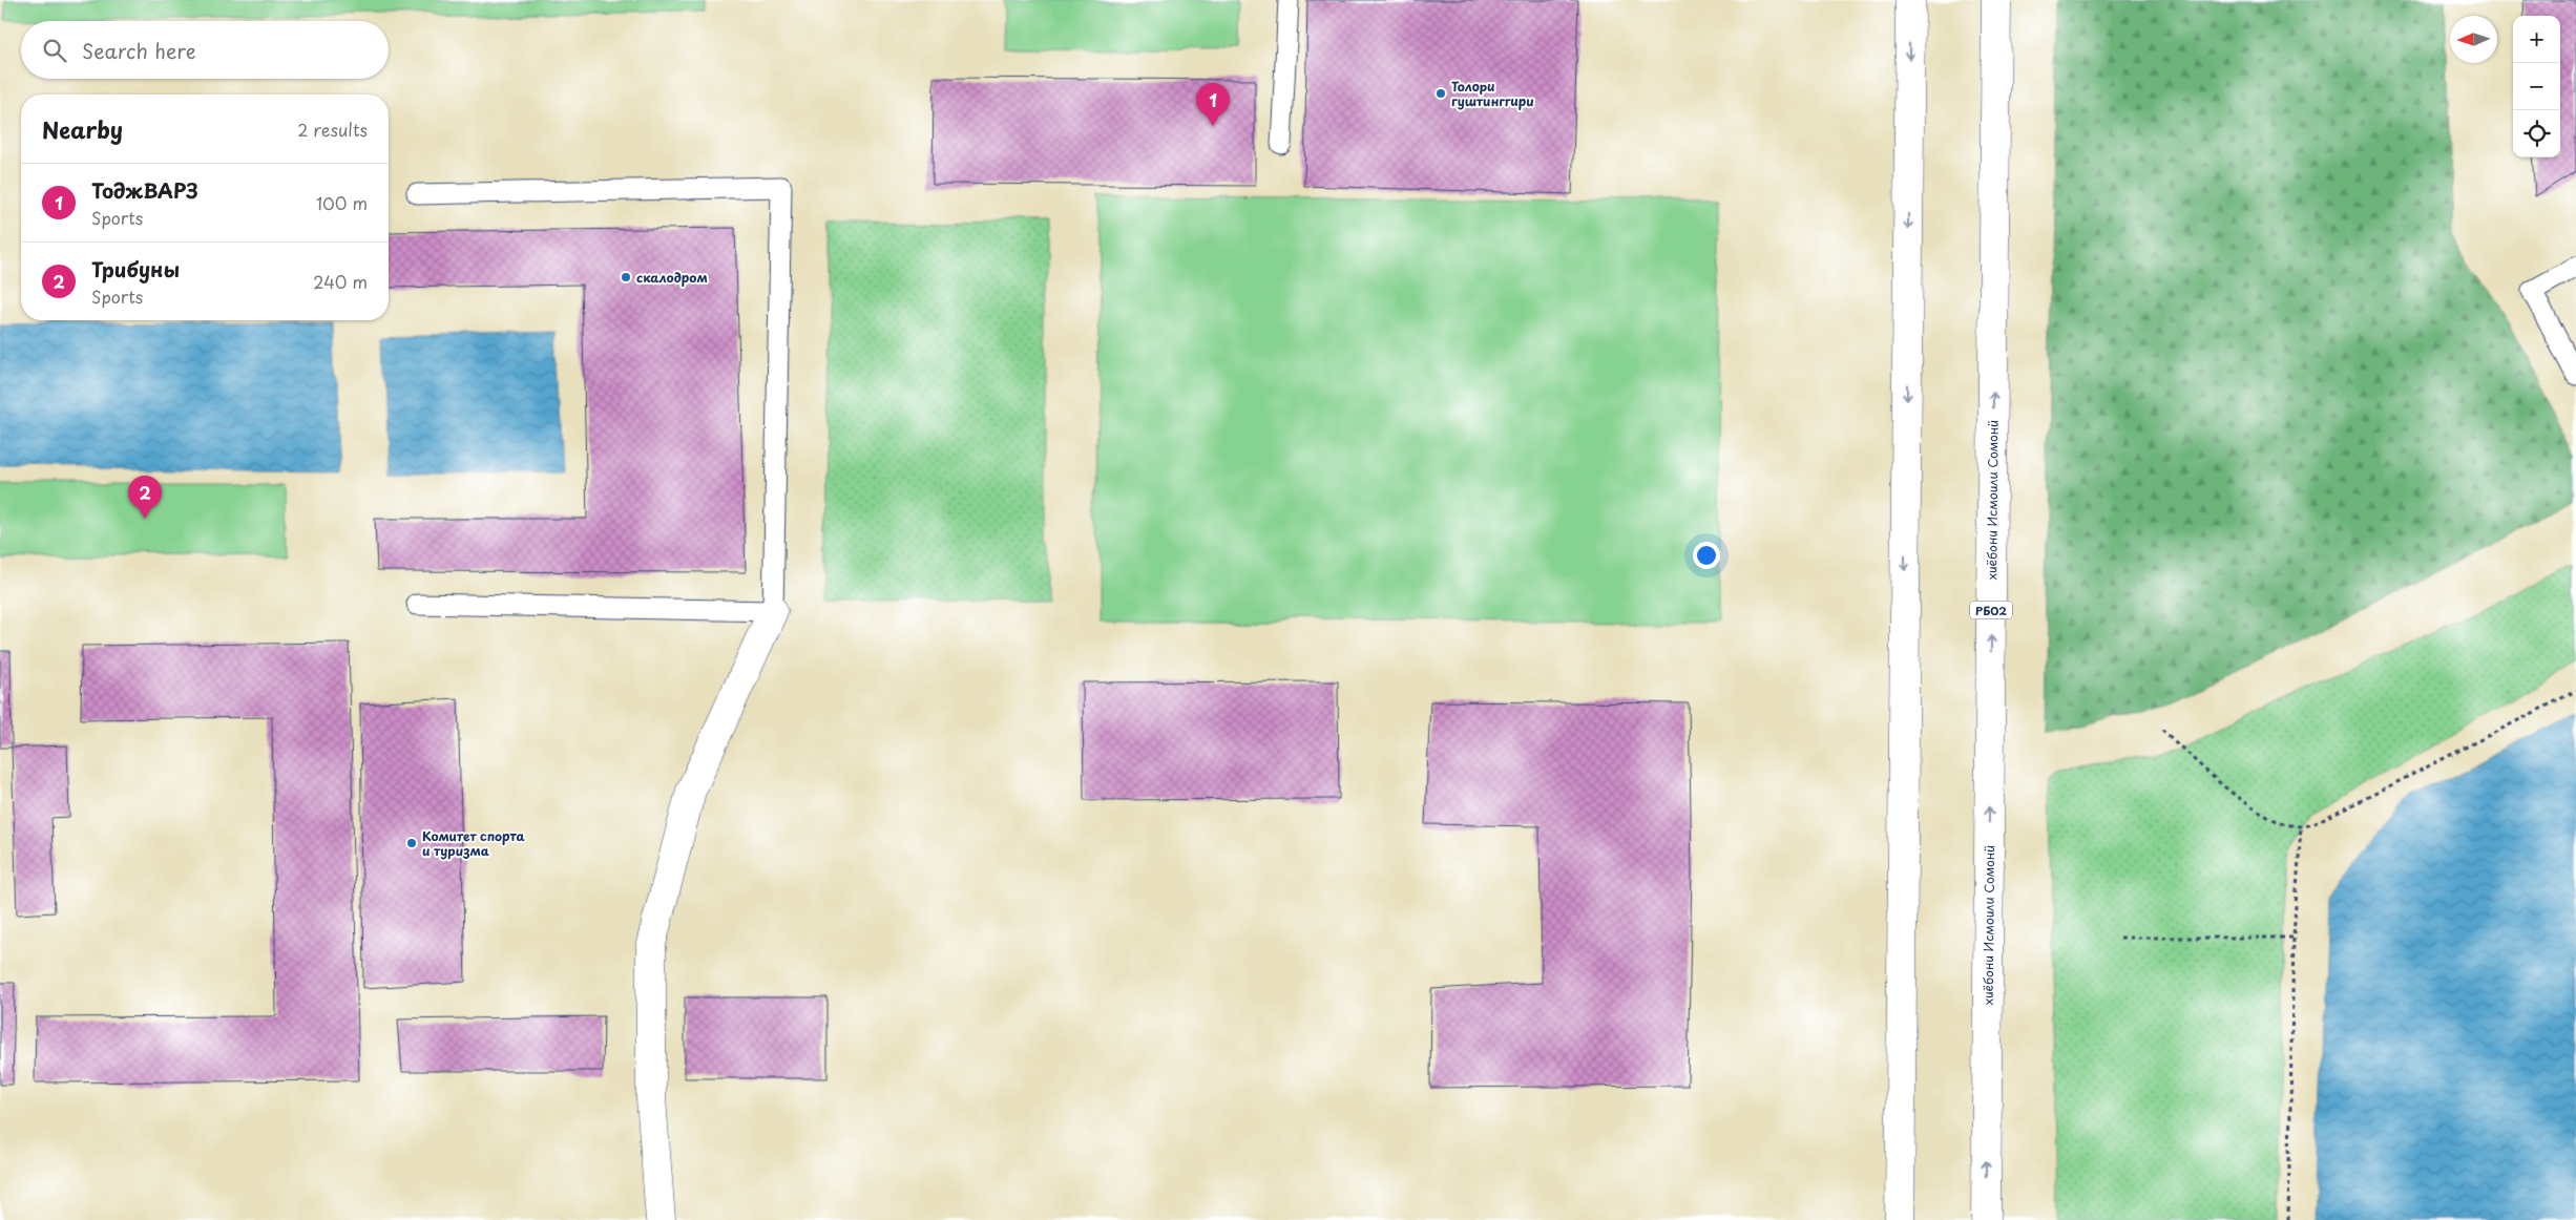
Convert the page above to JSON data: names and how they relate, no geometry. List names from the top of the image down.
{
  "streets": {
    "main road": ["хиёбони Исмоили Сомонӣ", "РБ02"]
  },
  "places": ["Толори гуштинггири", "скалодром", "Комитет спорта и туризма"],
  "north": "left",
  "page": {
    "map_buttons": ["+", "−"],
    "search": "Search here",
    "pins": ["1", "2"],
    "heading": ["Nearby", "2 results"],
    "list": [
      {
        "mark": "1",
        "name": "ТоджВАРЗ",
        "note": "Sports",
        "value": "100 m"
      },
      {
        "mark": "2",
        "name": "Трибуны",
        "note": "Sports",
        "value": "240 m"
      }
    ]
  }
}
